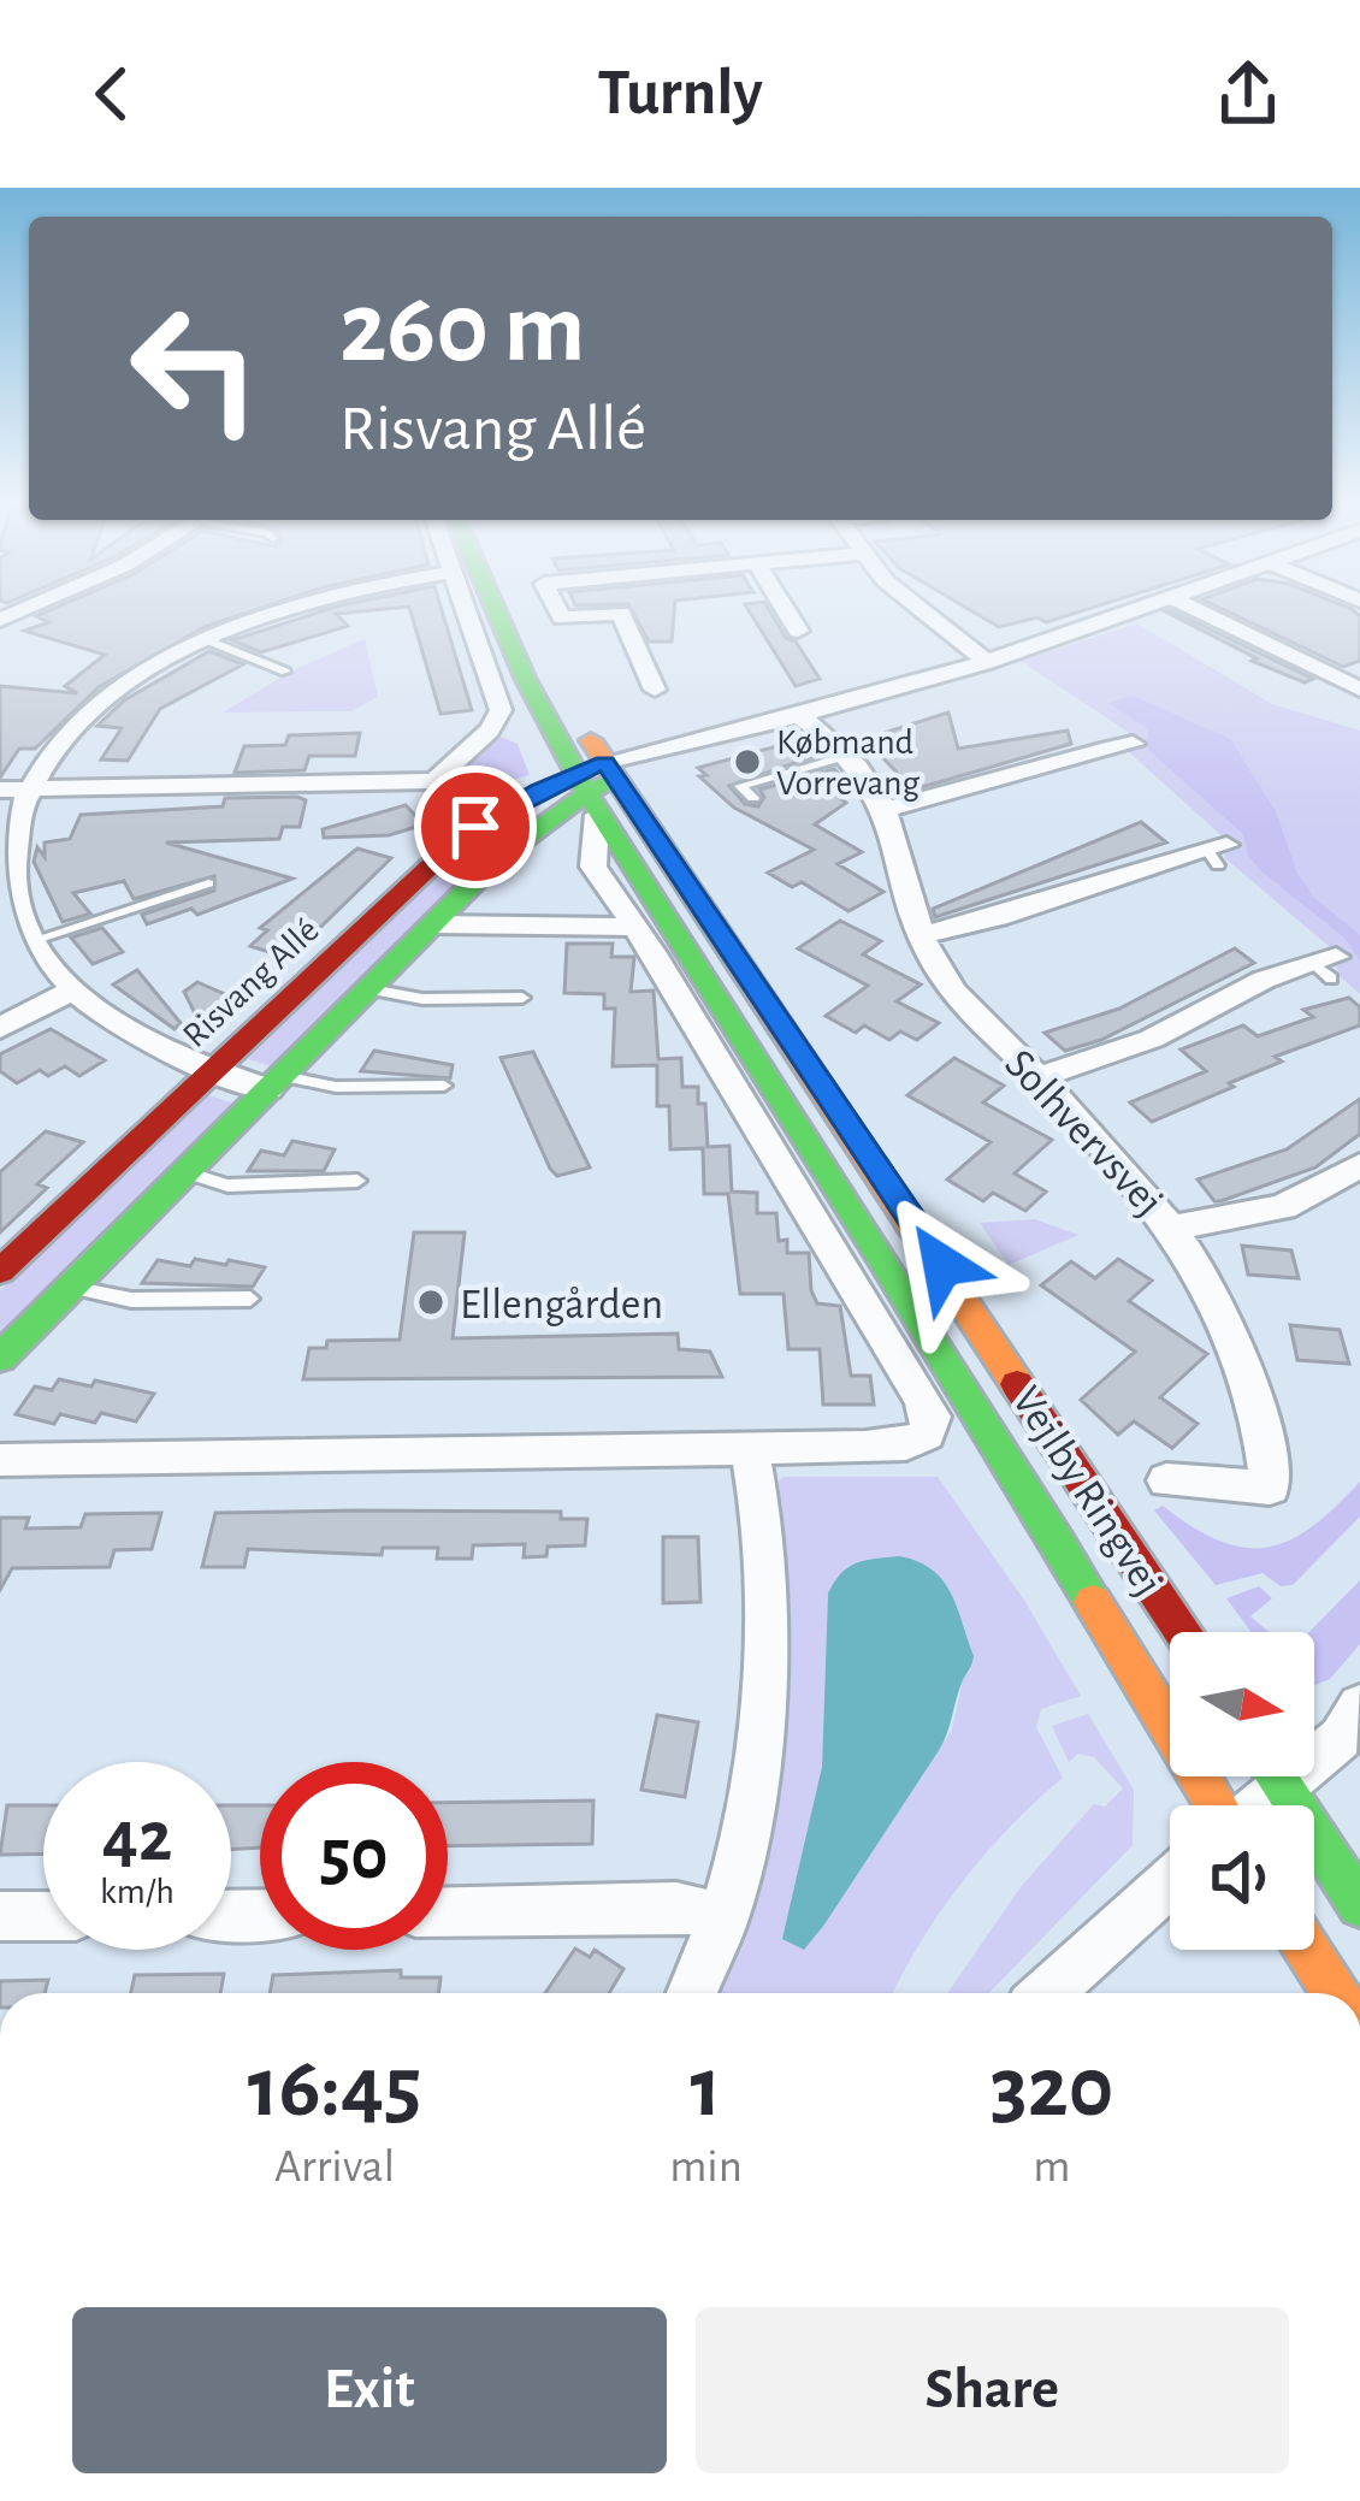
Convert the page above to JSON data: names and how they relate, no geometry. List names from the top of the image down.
{
  "streets": {
    "main road": ["Risvang Allé", "Vejlby Ringvej"],
    "street": ["Solhvervsvej"]
  },
  "crossings": [
    ["Risvang Allé", "Vejlby Ringvej"]
  ],
  "places": ["Købmand Vorrevang", "Ellengården"],
  "north": "right",
  "page": {
    "header": "Turnly",
    "turn": ["260 m", "Risvang Allé"],
    "speed": "42 km/h",
    "limit": "50",
    "eta": [
      "16:45",
      "Arrival",
      "1",
      "min",
      "320",
      "m"
    ],
    "buttons": ["Exit", "Share"]
  }
}
